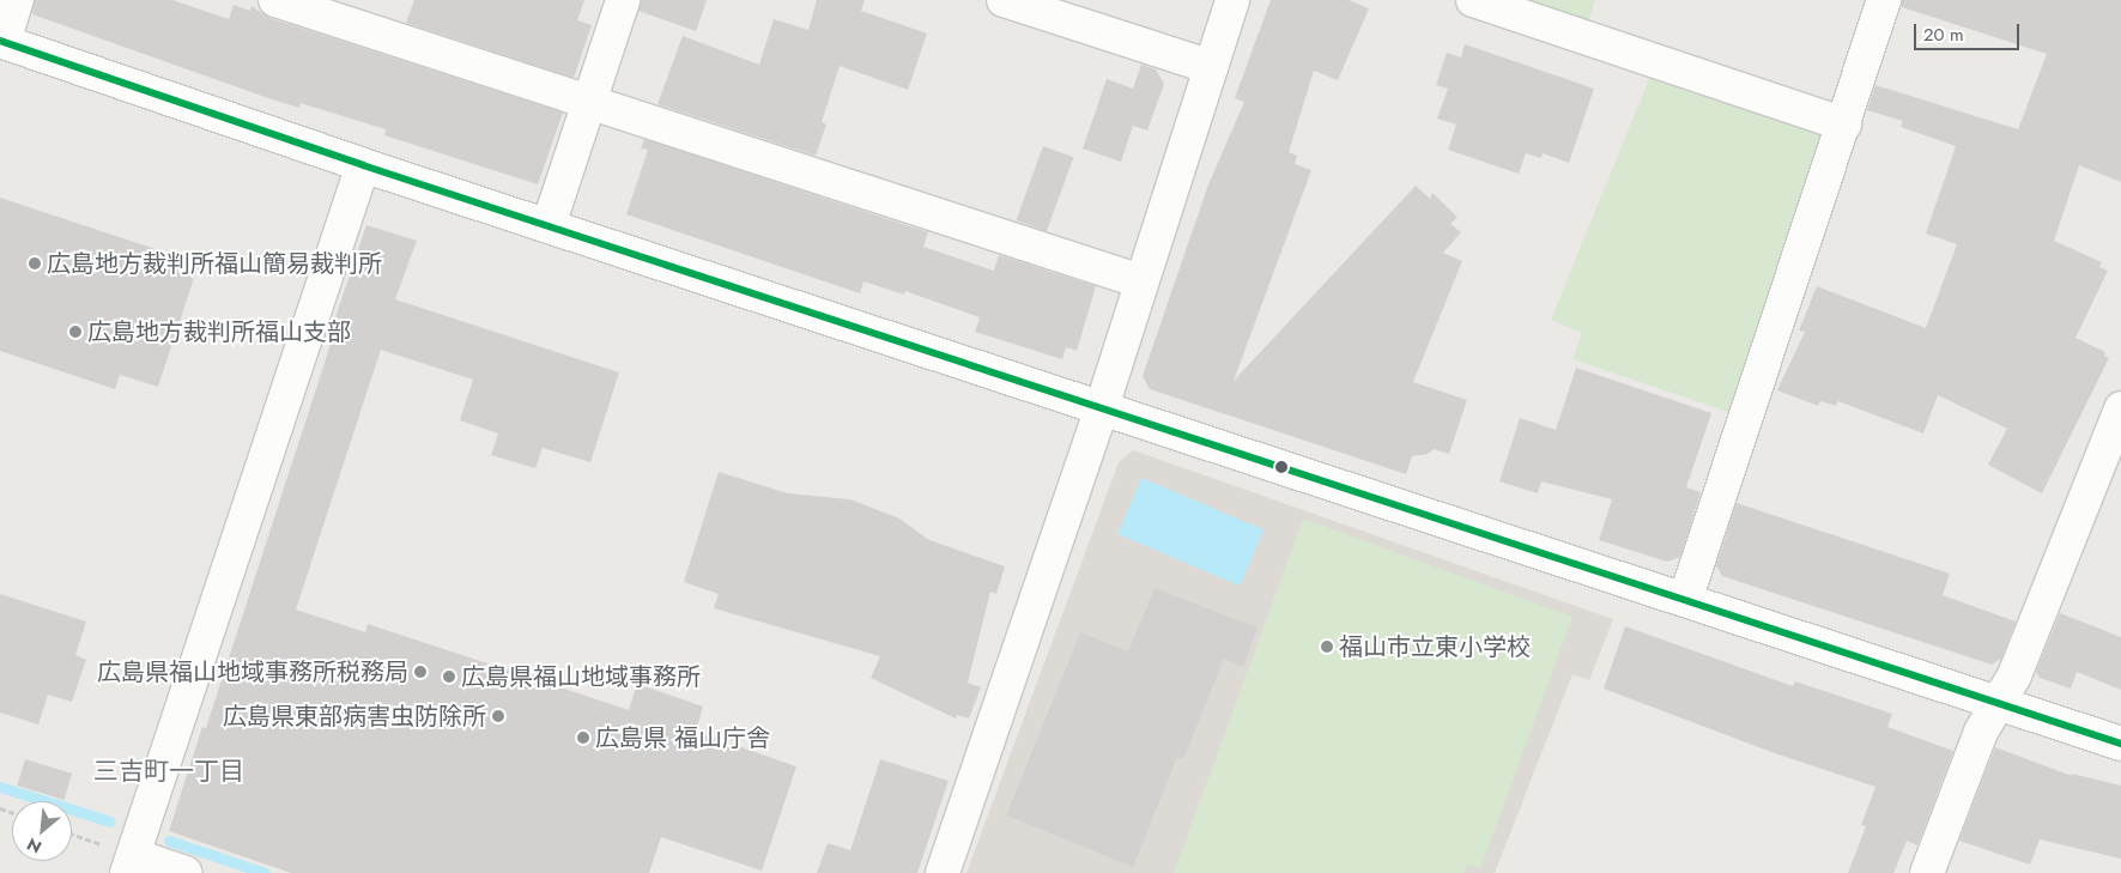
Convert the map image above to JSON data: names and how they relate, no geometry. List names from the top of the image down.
{
  "districts": ["三吉町一丁目"],
  "places": [
    "広島地方裁判所福山簡易裁判所",
    "広島地方裁判所福山支部",
    "福山市立東小学校",
    "広島県福山地域事務所税務局",
    "広島県福山地域事務所",
    "広島県東部病害虫防除所",
    "広島県 福山庁舎"
  ],
  "scale_bar": "20 m",
  "north": "bottom left"
}
